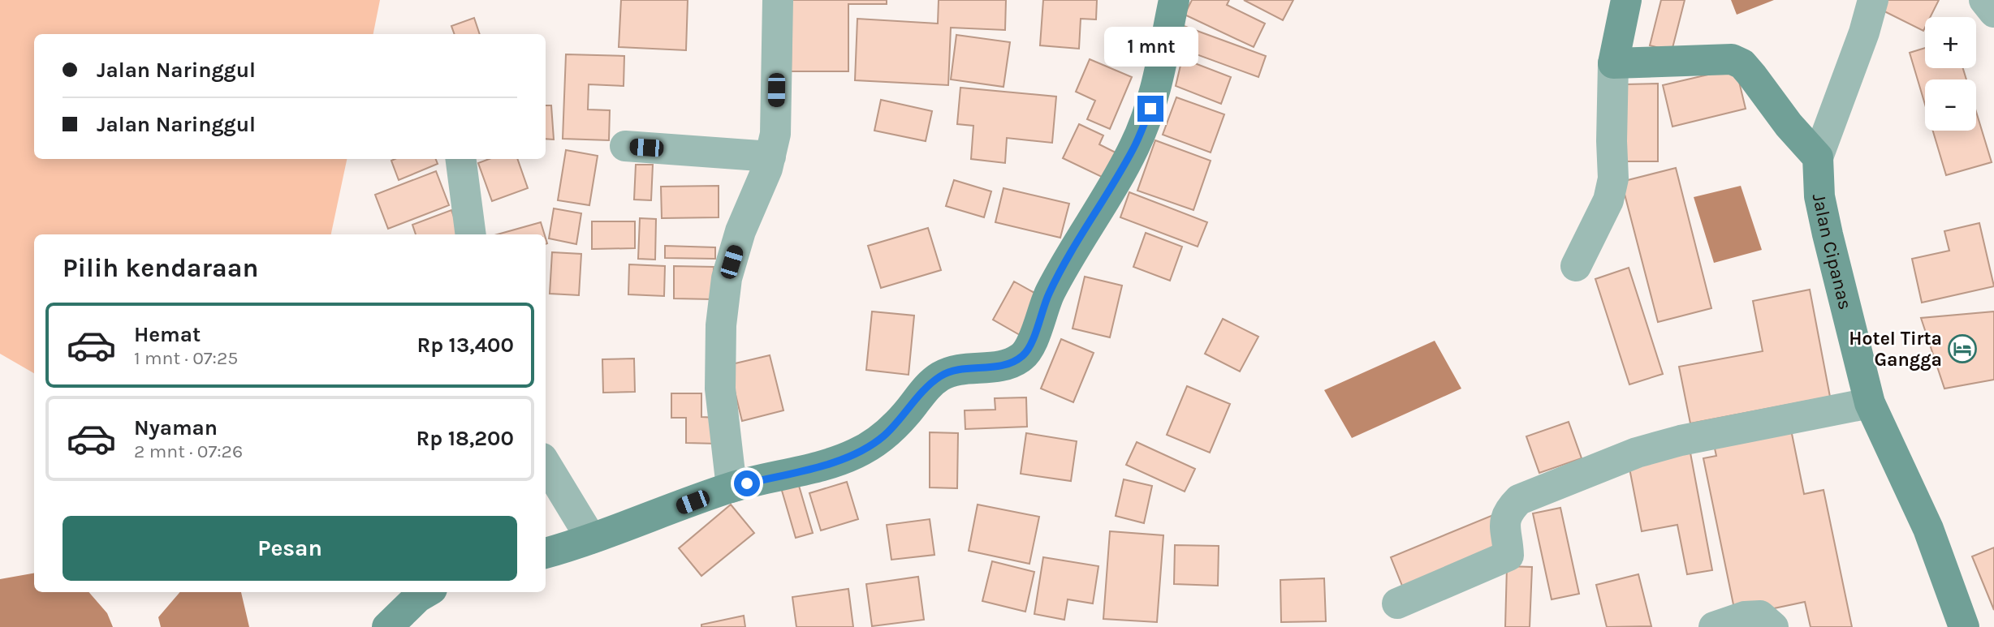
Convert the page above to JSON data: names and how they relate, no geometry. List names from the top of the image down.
{
  "streets": {
    "street": ["Jalan Cipanas"]
  },
  "places": {
    "hotel": ["Hotel Tirta Gangga"]
  },
  "page": {
    "map_buttons": ["+", "−"],
    "bubble": "1 mnt",
    "banner": ["Jalan Naringgul", "Jalan Naringgul"],
    "heading": "Pilih kendaraan",
    "list": [
      {
        "name": "Hemat",
        "note": "1 mnt · 07:25",
        "value": "Rp 13,400"
      },
      {
        "name": "Nyaman",
        "note": "2 mnt · 07:26",
        "value": "Rp 18,200"
      }
    ],
    "buttons": "Pesan"
  }
}
